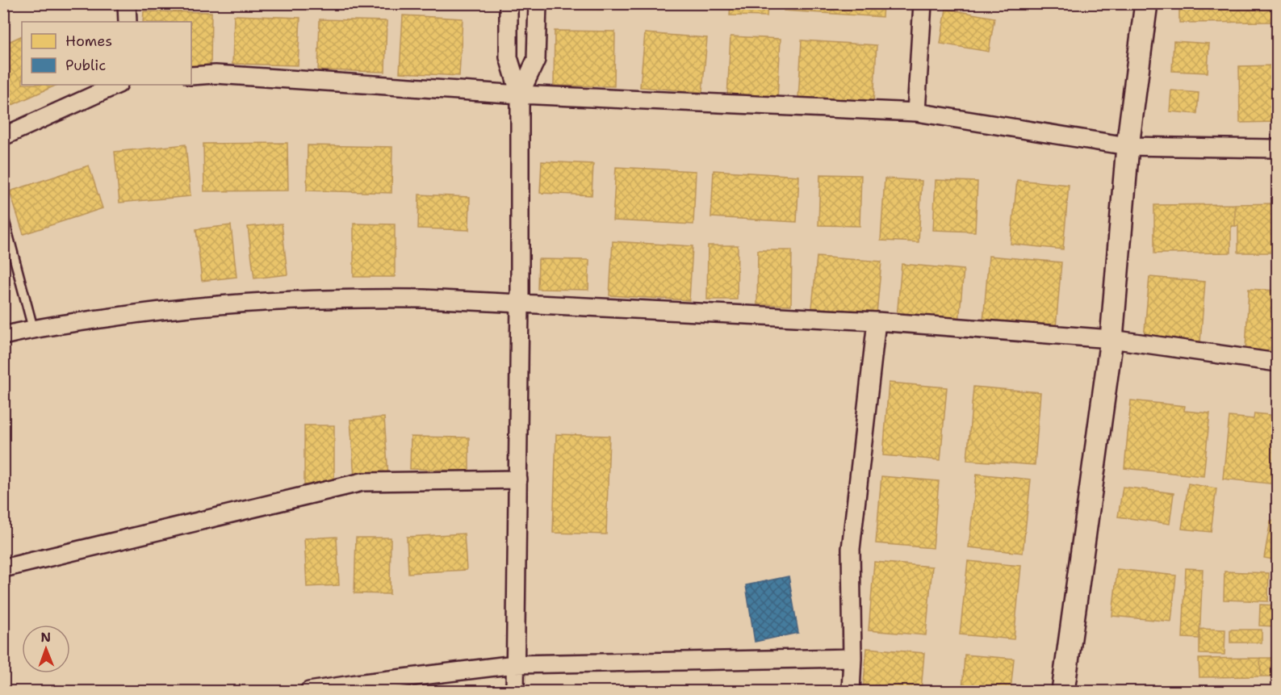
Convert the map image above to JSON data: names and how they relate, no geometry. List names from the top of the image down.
{
  "legend": ["Homes", "Public"],
  "north": "top"
}
